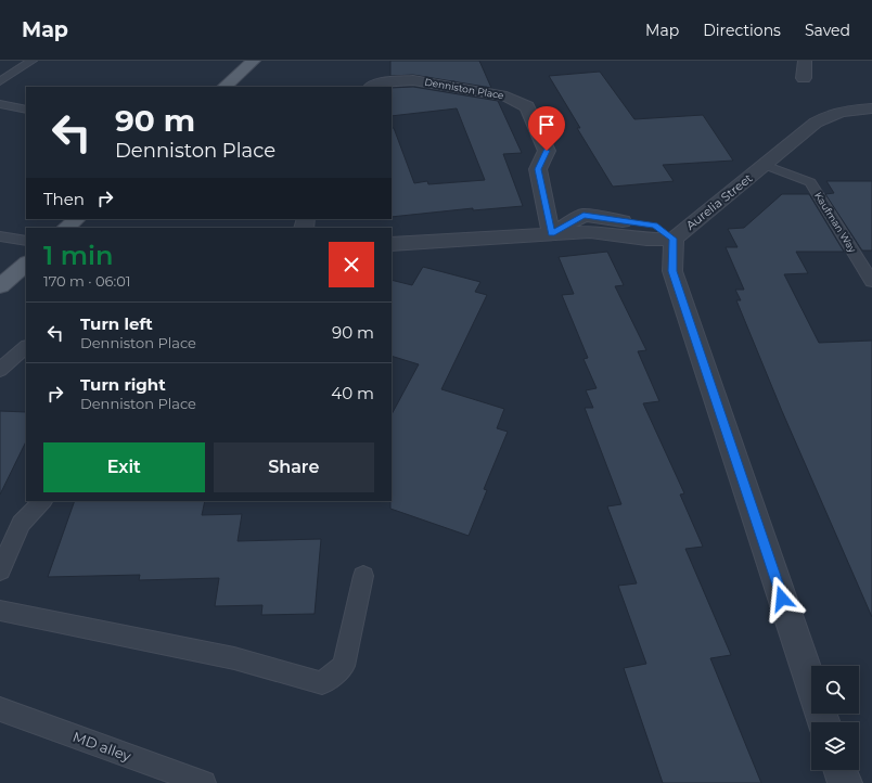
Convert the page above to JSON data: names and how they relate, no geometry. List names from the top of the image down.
{
  "streets": {
    "street": ["Denniston Place", "Aurelia Street"],
    "lane": ["Kaufman Way", "MD alley"]
  },
  "crossings": [
    ["Aurelia Street", "Kaufman Way"]
  ],
  "page": {
    "header": "Map",
    "nav": ["Map", "Directions", "Saved"],
    "turn": ["90 m", "Denniston Place"],
    "then": "Then",
    "heading": ["1 min", "170 m · 06:01"],
    "list": [
      {
        "name": "Turn left",
        "note": "Denniston Place",
        "value": "90 m"
      },
      {
        "name": "Turn right",
        "note": "Denniston Place",
        "value": "40 m"
      }
    ],
    "buttons": ["Exit", "Share"]
  }
}
